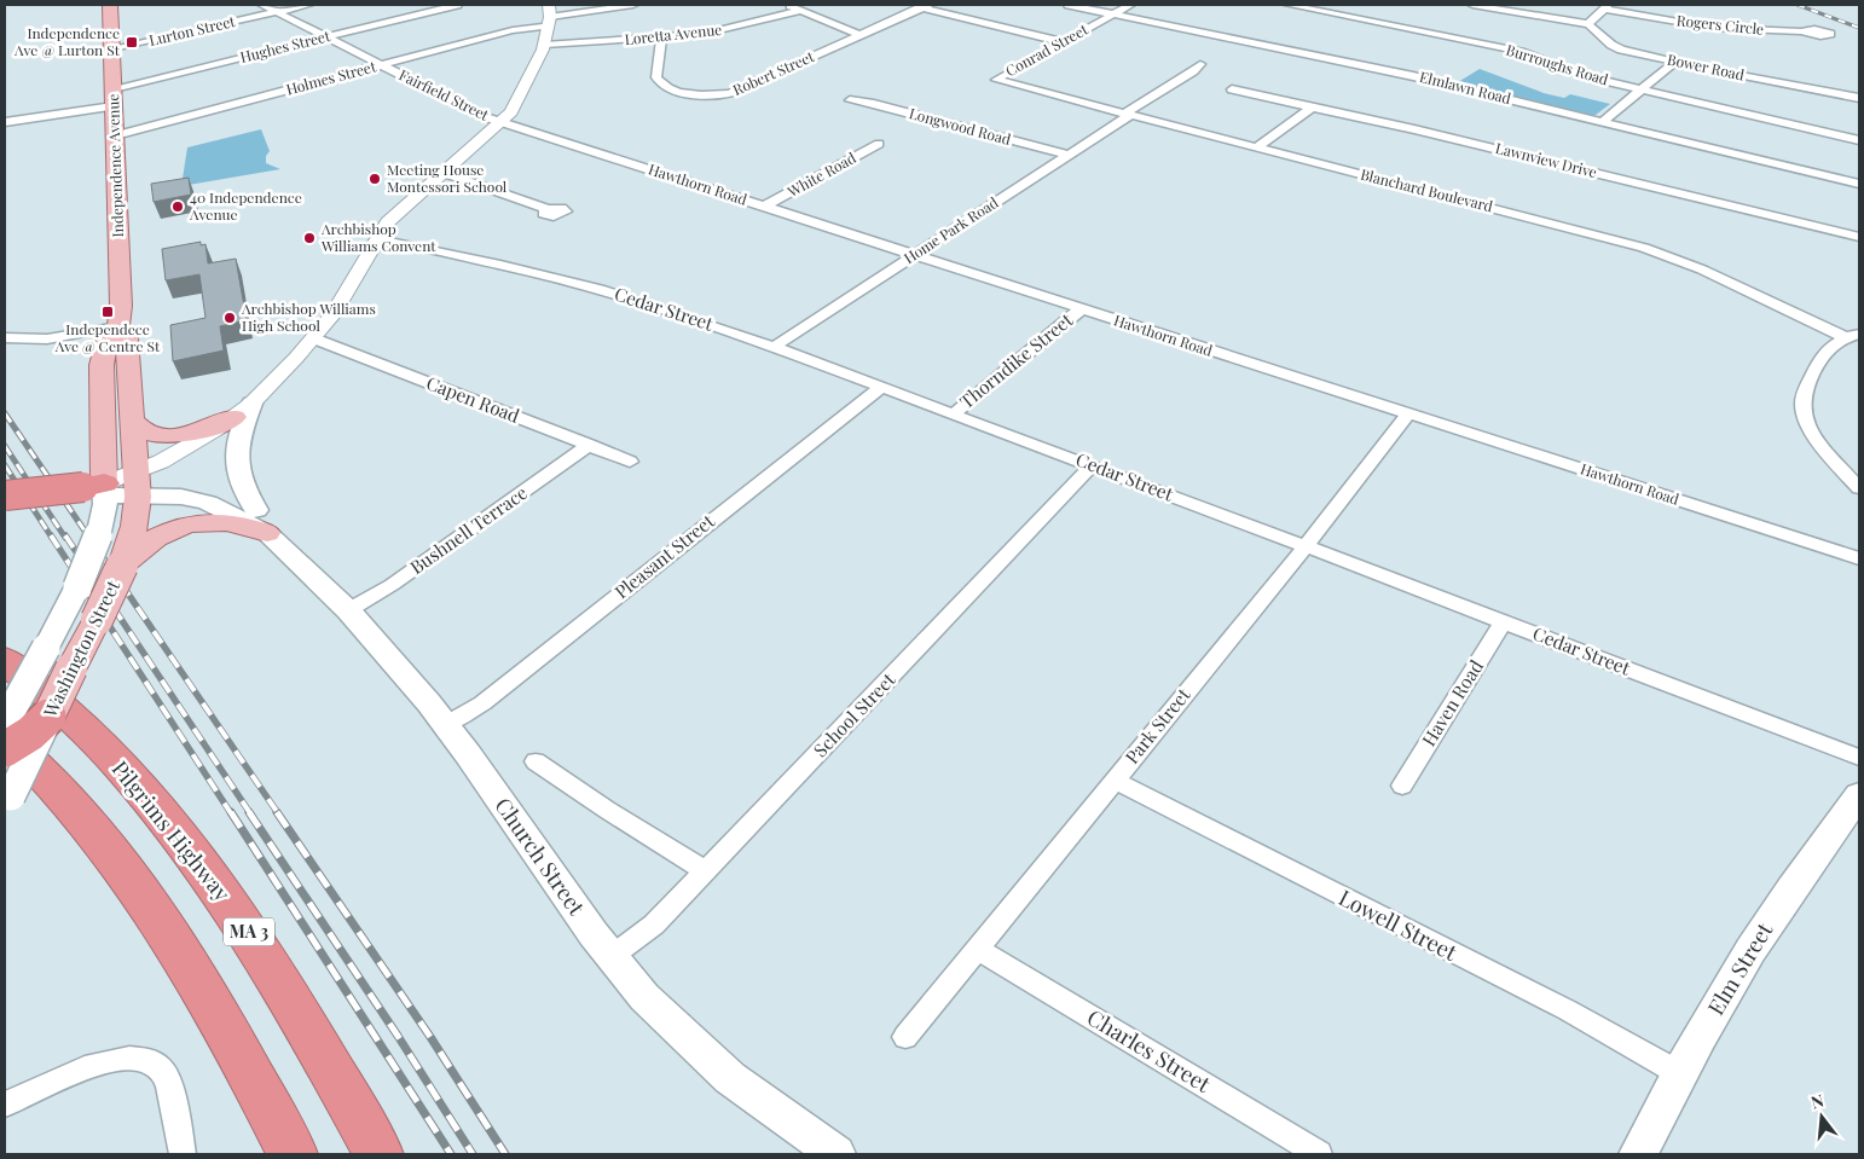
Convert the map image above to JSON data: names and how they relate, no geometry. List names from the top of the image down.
{
  "streets": {
    "highway": ["Pilgrims Highway", "MA 3"],
    "main road": [
      "Independence Avenue",
      "Washington Street",
      "Church Street",
      "Elm Street"
    ],
    "street": [
      "Rogers Circle",
      "Lurton Street",
      "Loretta Avenue",
      "Hughes Street",
      "Conrad Street",
      "Burroughs Road",
      "Bower Road",
      "Robert Street",
      "Holmes Street",
      "Elmlawn Road",
      "Fairfield Street",
      "Longwood Road",
      "Lawnview Drive",
      "White Road",
      "Hawthorn Road",
      "Blanchard Boulevard",
      "Home Park Road",
      "Cedar Street",
      "Thorndike Street",
      "Capen Road",
      "Bushnell Terrace",
      "Pleasant Street",
      "Haven Road",
      "School Street",
      "Park Street",
      "Lowell Street",
      "Charles Street"
    ]
  },
  "crossings": [
    ["Lurton Street", "Fairfield Street"],
    ["Lurton Street", "Independence Avenue"],
    ["Loretta Avenue", "Robert Street"],
    ["Hughes Street", "Fairfield Street"],
    ["Hughes Street", "Independence Avenue"],
    ["Conrad Street", "Elmlawn Road"],
    ["Conrad Street", "Blanchard Boulevard"],
    ["Holmes Street", "Fairfield Street"],
    ["Holmes Street", "Independence Avenue"],
    ["Fairfield Street", "Hawthorn Road"],
    ["Longwood Road", "Home Park Road"],
    ["Independence Avenue", "Washington Street"],
    ["Independence Avenue", "Church Street"],
    ["White Road", "Hawthorn Road"],
    ["Hawthorn Road", "Home Park Road"],
    ["Hawthorn Road", "Thorndike Street"],
    ["Hawthorn Road", "Park Street"],
    ["Blanchard Boulevard", "Home Park Road"],
    ["Home Park Road", "Cedar Street"],
    ["Cedar Street", "Thorndike Street"],
    ["Cedar Street", "Pleasant Street"],
    ["Cedar Street", "Haven Road"],
    ["Cedar Street", "School Street"],
    ["Cedar Street", "Park Street"],
    ["Capen Road", "Bushnell Terrace"],
    ["Bushnell Terrace", "Church Street"],
    ["Pleasant Street", "Church Street"],
    ["Washington Street", "Church Street"],
    ["School Street", "Church Street"],
    ["Park Street", "Lowell Street"],
    ["Park Street", "Charles Street"],
    ["Lowell Street", "Elm Street"]
  ],
  "places": {
    "transit": ["Independence Ave @ Lurton St", "Independece Ave @ Centre St"],
    "other": [
      "Meeting House Montessori School",
      "40 Independence Avenue",
      "Archbishop Williams Convent",
      "Archbishop Williams High School"
    ]
  },
  "north": "top"
}
